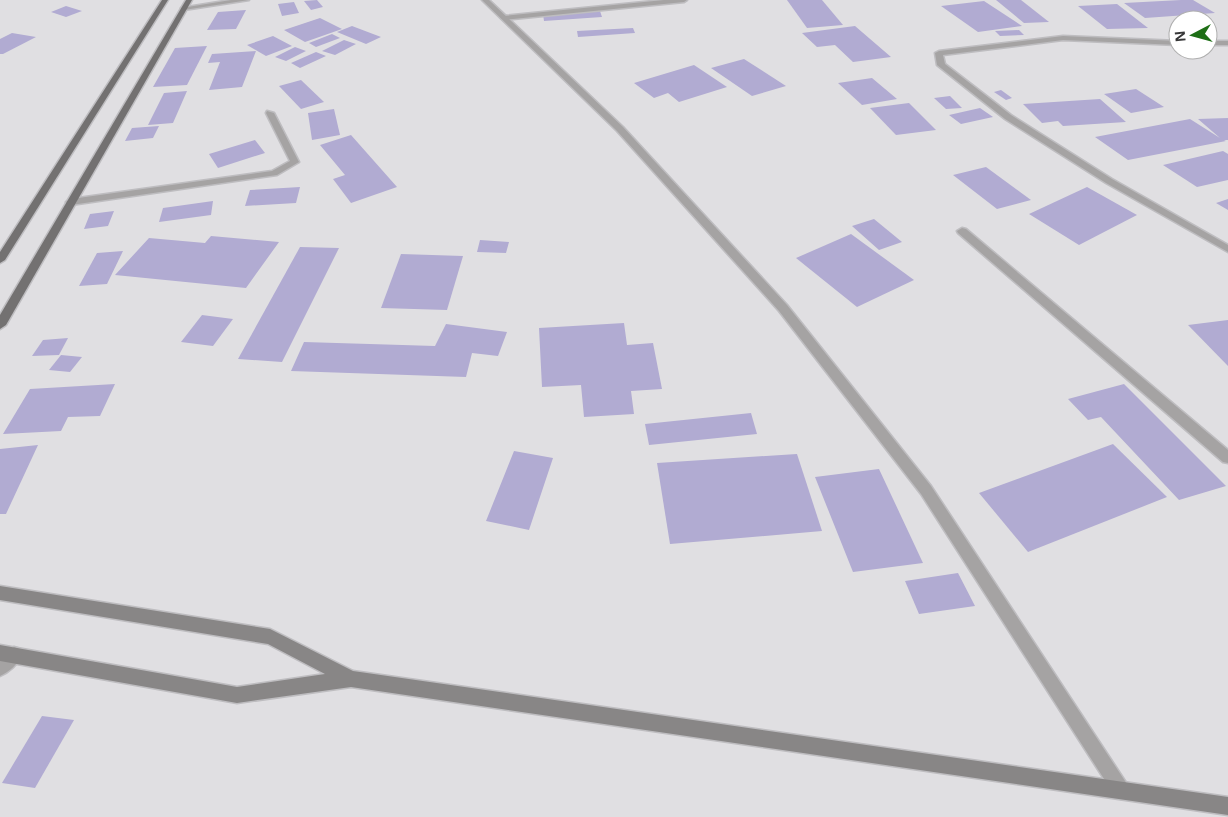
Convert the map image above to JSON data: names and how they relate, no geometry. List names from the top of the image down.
{
  "north": "left"
}
